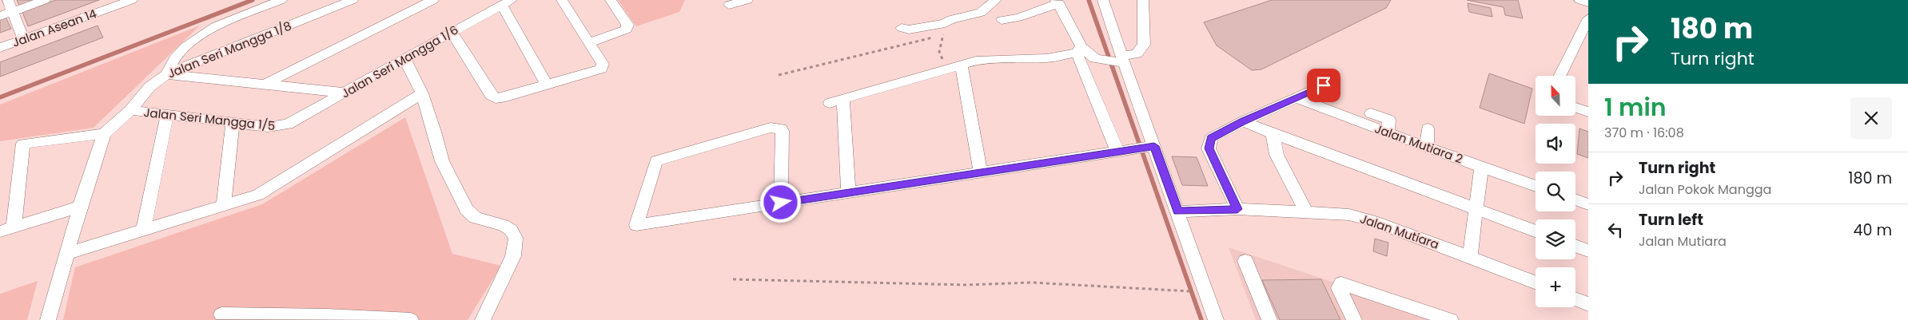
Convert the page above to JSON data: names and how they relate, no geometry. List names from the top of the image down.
{
  "streets": {
    "street": [
      "Jalan Asean 14",
      "Jalan Seri Mangga 1/8",
      "Jalan Seri Mangga 1/6",
      "Jalan Seri Mangga 1/5",
      "Jalan Mutiara 2",
      "Jalan Mutiara"
    ]
  },
  "crossings": [
    ["Jalan Seri Mangga 1/8", "Jalan Seri Mangga 1/5"],
    ["Jalan Seri Mangga 1/6", "Jalan Seri Mangga 1/5"]
  ],
  "north": "top",
  "page": {
    "turn": ["180 m", "Turn right"],
    "map_buttons": "+",
    "heading": ["1 min", "370 m · 16:08"],
    "list": [
      {
        "name": "Turn right",
        "note": "Jalan Pokok Mangga",
        "value": "180 m"
      },
      {
        "name": "Turn left",
        "note": "Jalan Mutiara",
        "value": "40 m"
      }
    ]
  }
}
